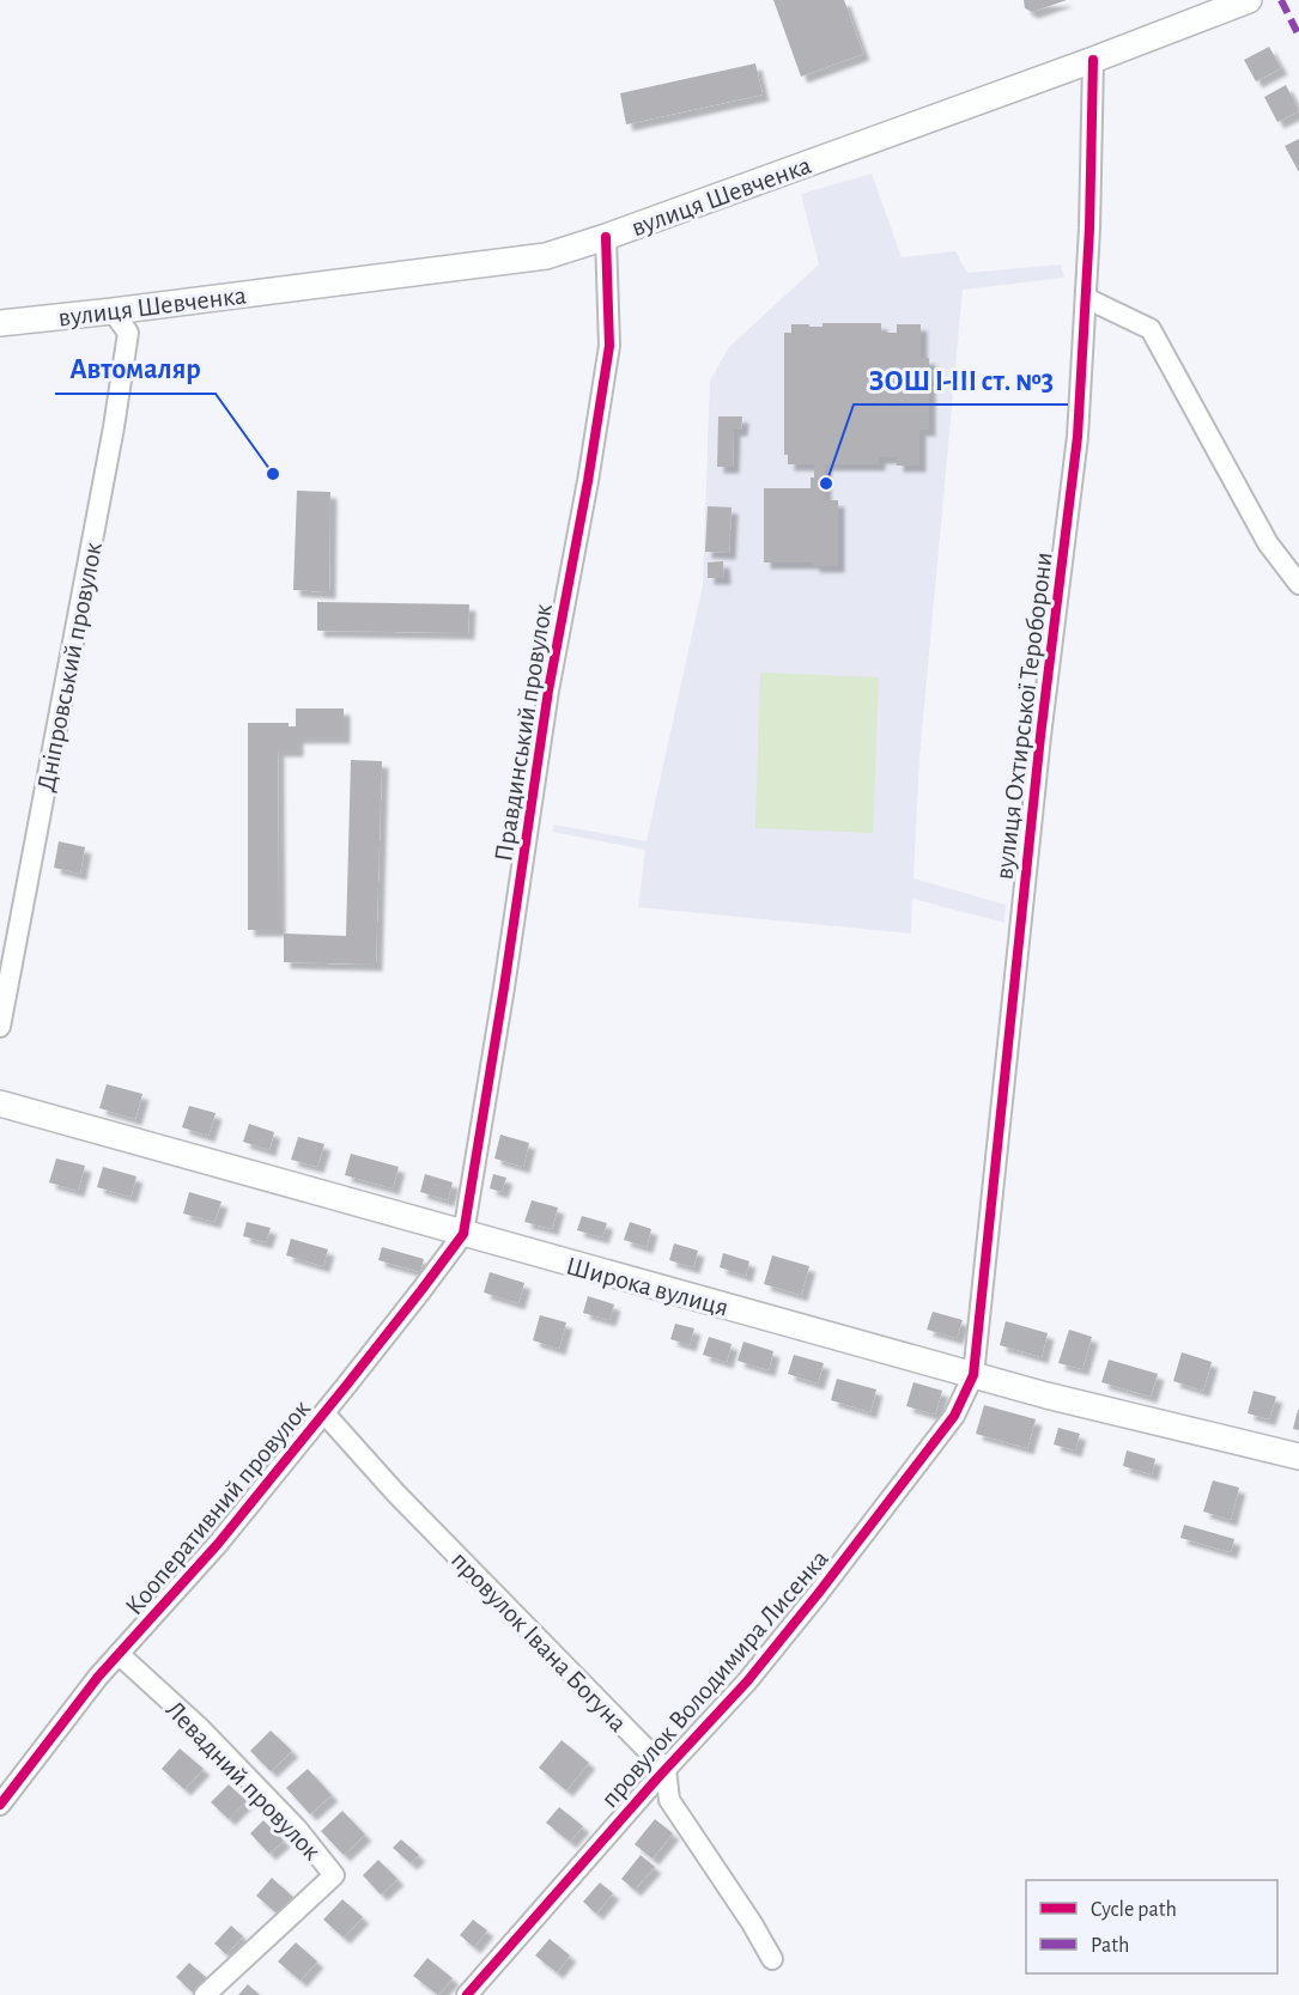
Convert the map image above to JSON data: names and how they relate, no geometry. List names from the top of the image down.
{
  "streets": {
    "street": [
      "вулиця Шевченка",
      "Дніпровський провулок",
      "вулиця Охтирської Тероборони",
      "Правдинський провулок",
      "Широка вулиця",
      "Кооперативний провулок",
      "провулок Івана Богуна",
      "провулок Володимира Лисенка",
      "Левадний провулок"
    ]
  },
  "crossings": [
    ["вулиця Шевченка", "Дніпровський провулок"],
    ["вулиця Шевченка", "вулиця Охтирської Тероборони"],
    ["вулиця Шевченка", "Правдинський провулок"],
    ["вулиця Охтирської Тероборони", "Широка вулиця"],
    ["вулиця Охтирської Тероборони", "провулок Володимира Лисенка"],
    ["Правдинський провулок", "Широка вулиця"],
    ["Правдинський провулок", "Кооперативний провулок"],
    ["Широка вулиця", "Кооперативний провулок"],
    ["Широка вулиця", "провулок Володимира Лисенка"],
    ["Кооперативний провулок", "провулок Івана Богуна"],
    ["Кооперативний провулок", "Левадний провулок"],
    ["провулок Івана Богуна", "провулок Володимира Лисенка"]
  ],
  "places": ["Автомаляр", "ЗОШ І-ІІІ ст. №3"],
  "legend": ["Cycle path", "Path"]
}
